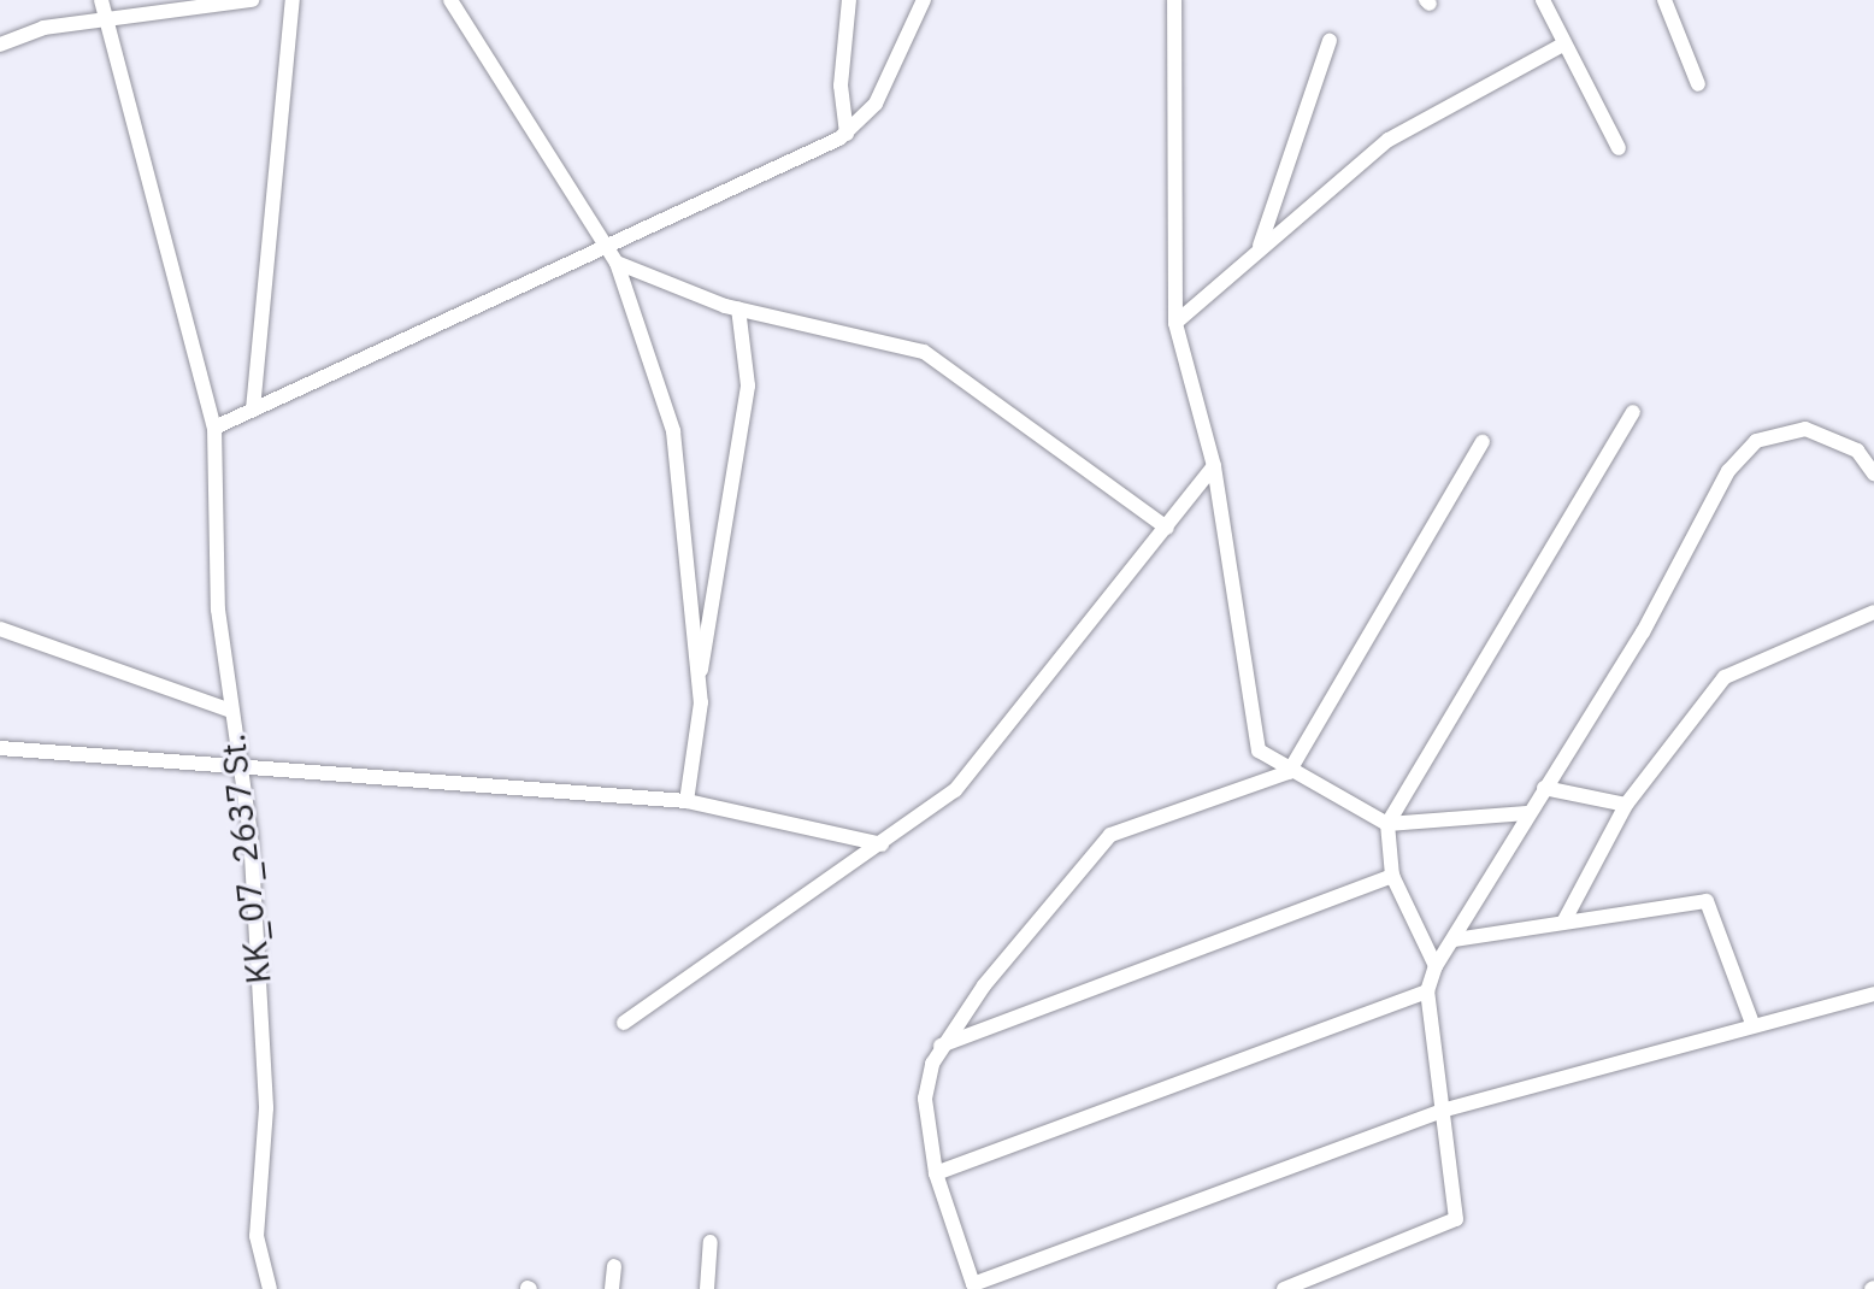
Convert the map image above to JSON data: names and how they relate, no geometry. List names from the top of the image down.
{
  "streets": {
    "street": ["KK_07_2637 St."]
  }
}
